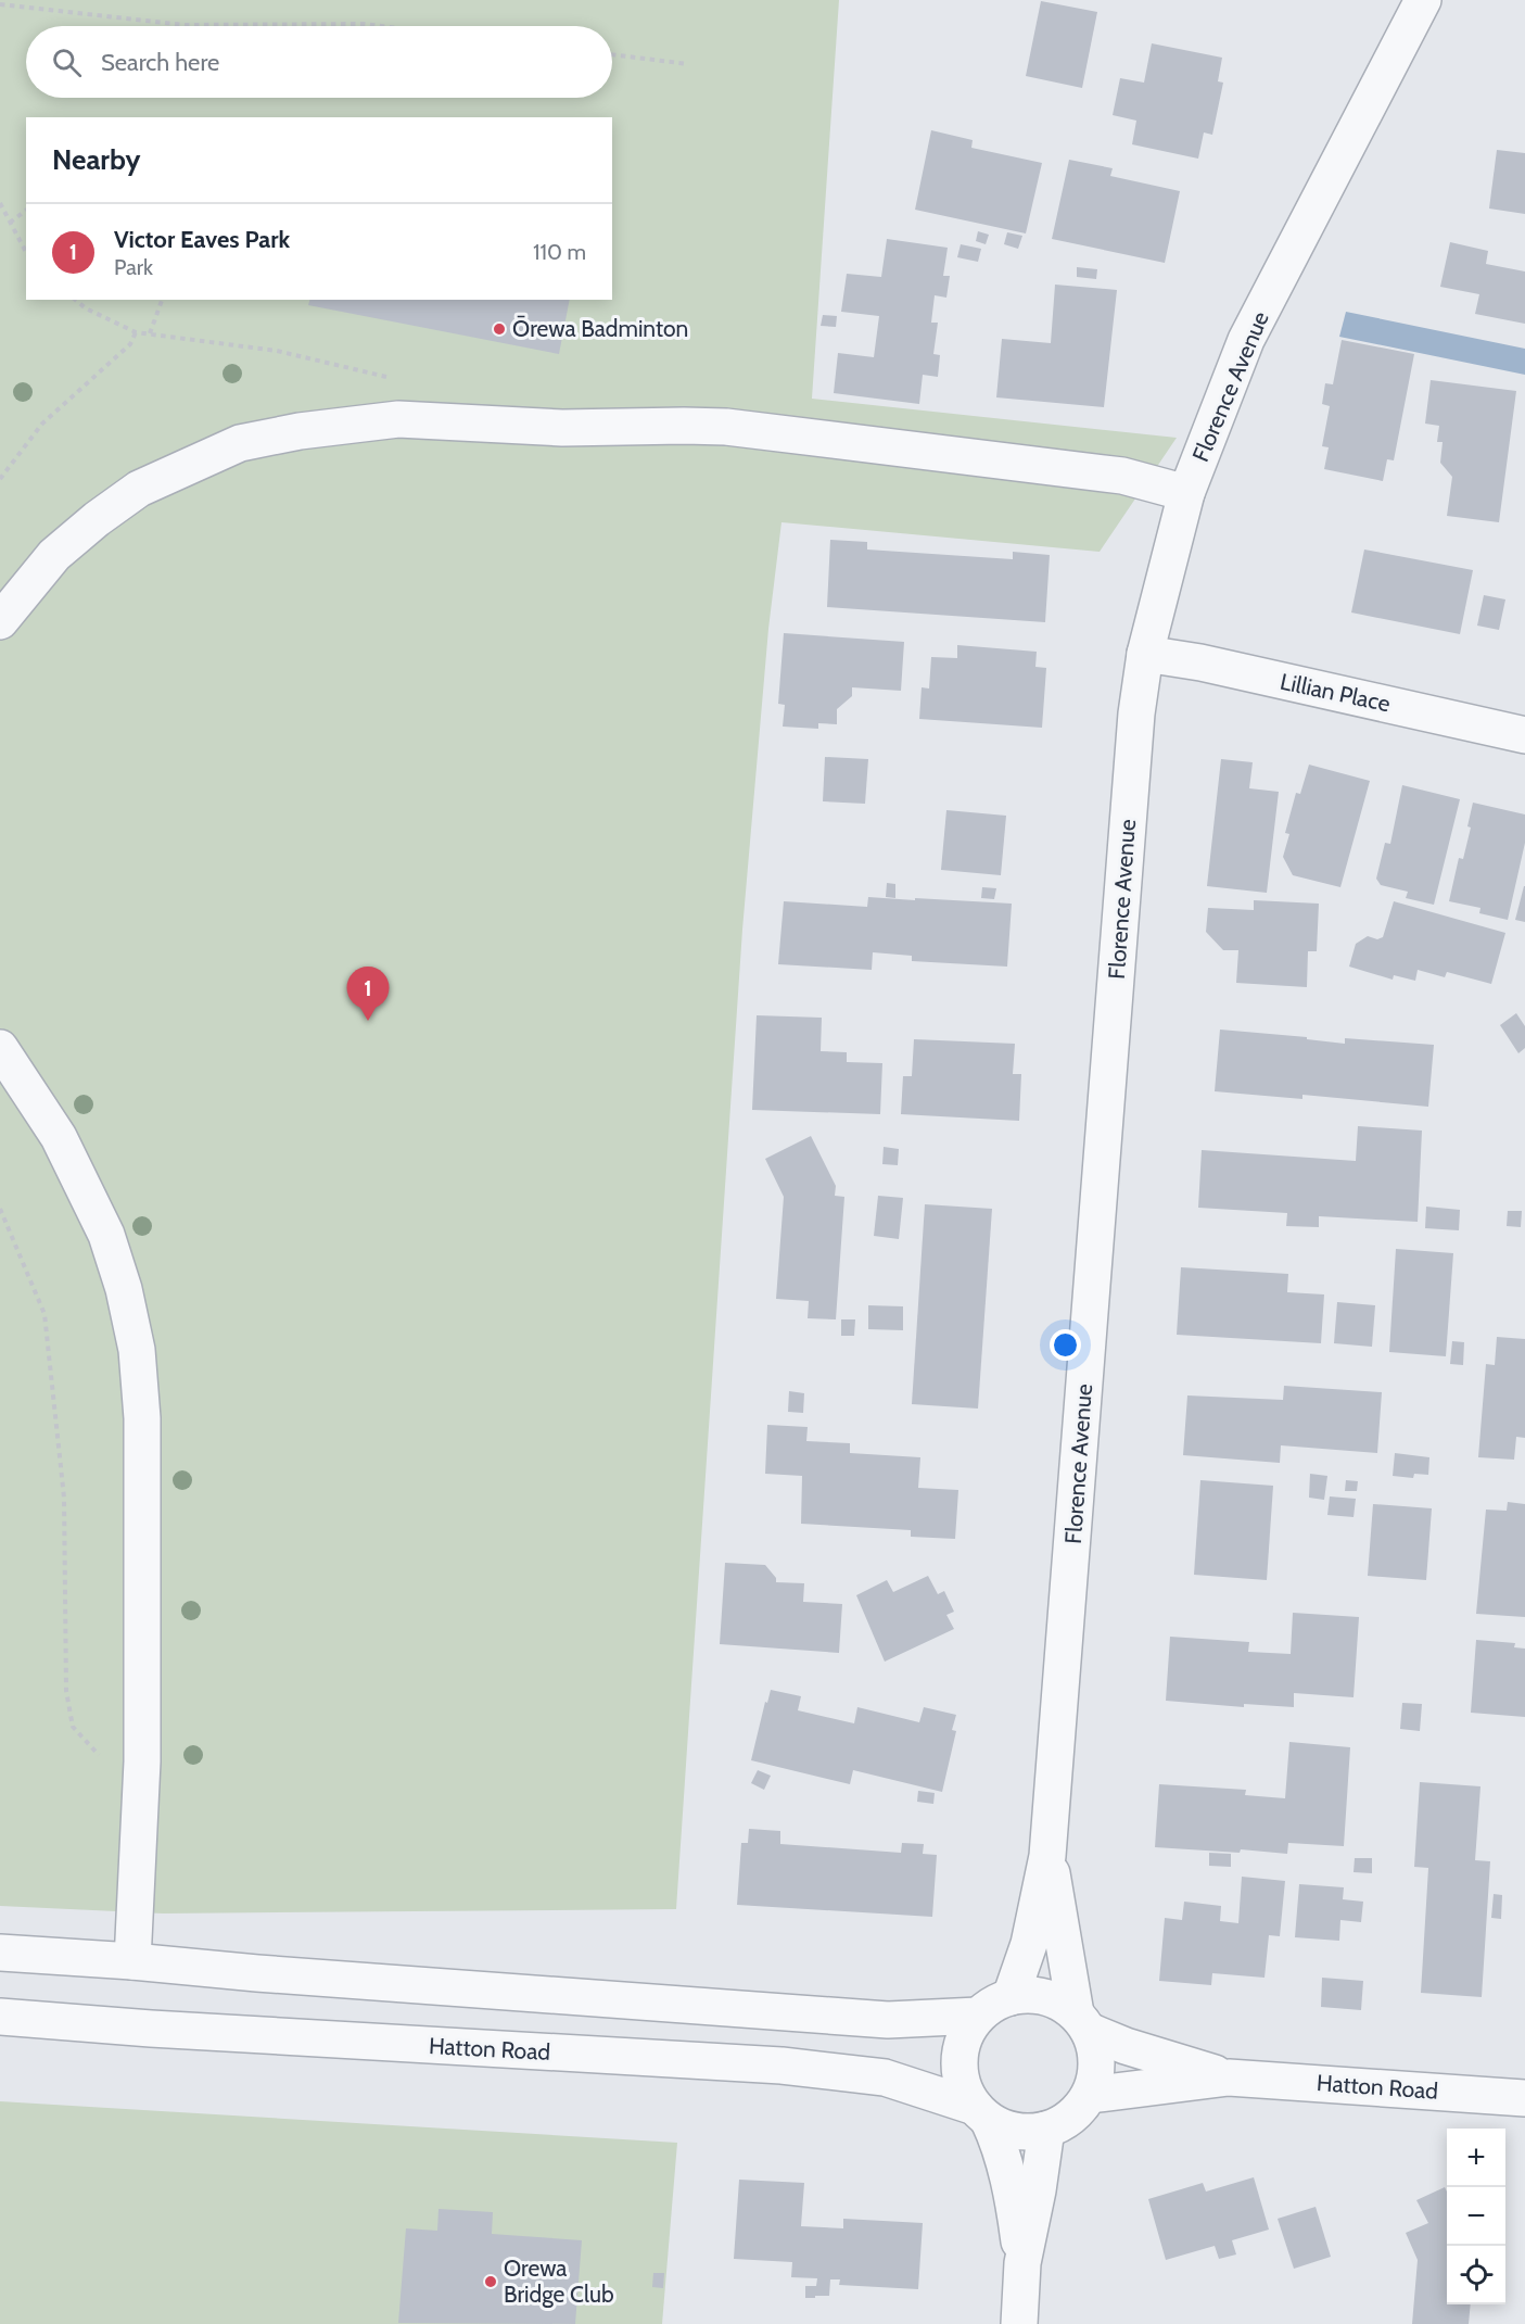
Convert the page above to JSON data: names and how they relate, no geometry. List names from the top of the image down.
{
  "streets": {
    "street": ["Florence Avenue", "Lillian Place", "Hatton Road"]
  },
  "crossings": [
    ["Florence Avenue", "Lillian Place"],
    ["Florence Avenue", "Hatton Road"]
  ],
  "places": ["Ōrewa Badminton", "Orewa Bridge Club"],
  "page": {
    "search": "Search here",
    "heading": "Nearby",
    "list": [
      {
        "mark": "1",
        "name": "Victor Eaves Park",
        "note": "Park",
        "value": "110 m"
      }
    ],
    "pins": "1",
    "map_buttons": ["+", "−"]
  }
}
